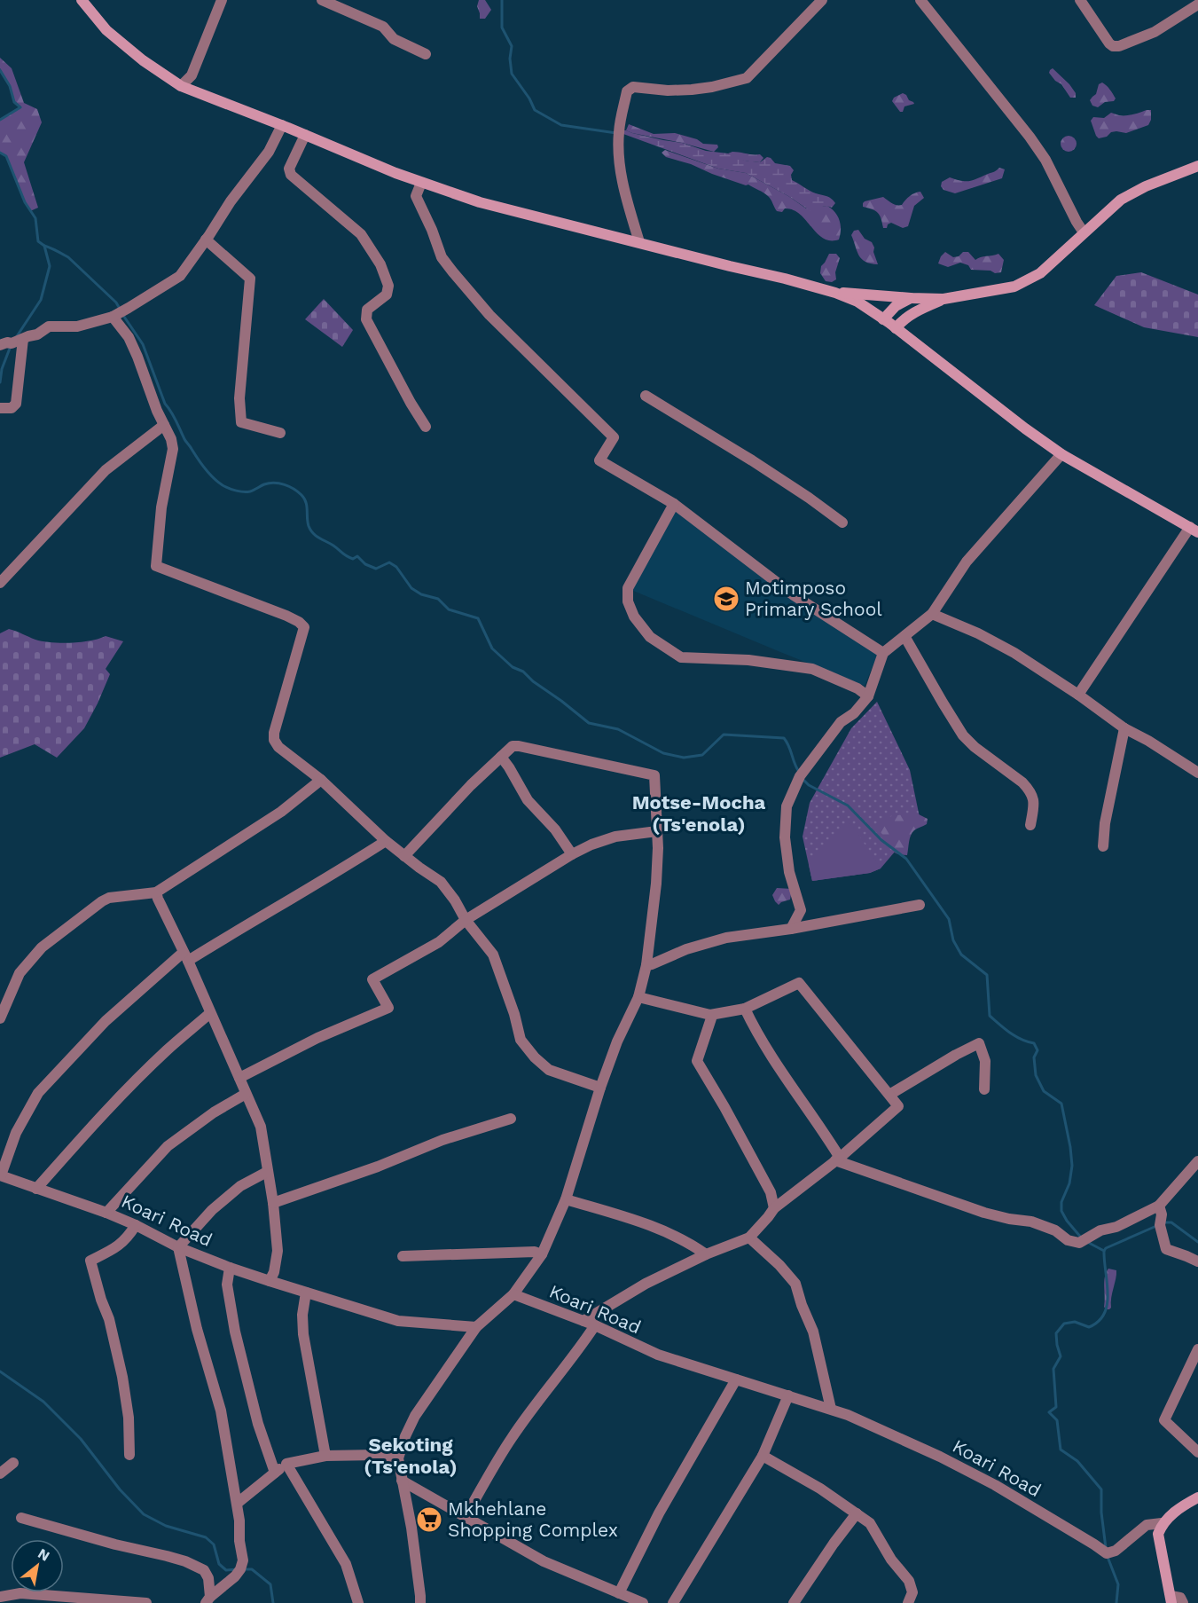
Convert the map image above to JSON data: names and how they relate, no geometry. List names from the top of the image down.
{
  "streets": {
    "street": ["Koari Road"]
  },
  "districts": ["Motse-Mocha (Ts'enola)", "Sekoting (Ts'enola)"],
  "places": {
    "school or university": ["Motimposo Primary School"],
    "supermarket": ["Mkhehlane Shopping Complex"]
  },
  "north": "top right"
}
